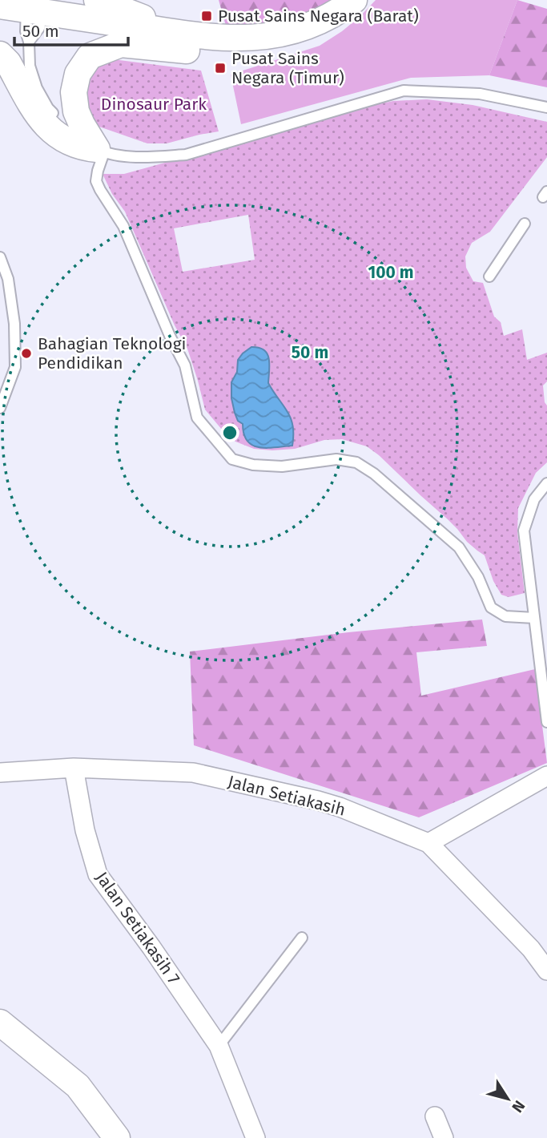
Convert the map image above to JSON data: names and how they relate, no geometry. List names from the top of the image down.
{
  "streets": {
    "street": ["Jalan Setiakasih", "Jalan Setiakasih 7"]
  },
  "crossings": [
    ["Jalan Setiakasih", "Jalan Setiakasih 7"]
  ],
  "parks": ["Dinosaur Park"],
  "places": {
    "transit": ["Pusat Sains Negara (Barat)", "Pusat Sains Negara (Timur)"],
    "other": ["Bahagian Teknologi Pendidikan"]
  },
  "scale_bar": "50 m",
  "north": "bottom right",
  "rings": ["100 m", "50 m"]
}
